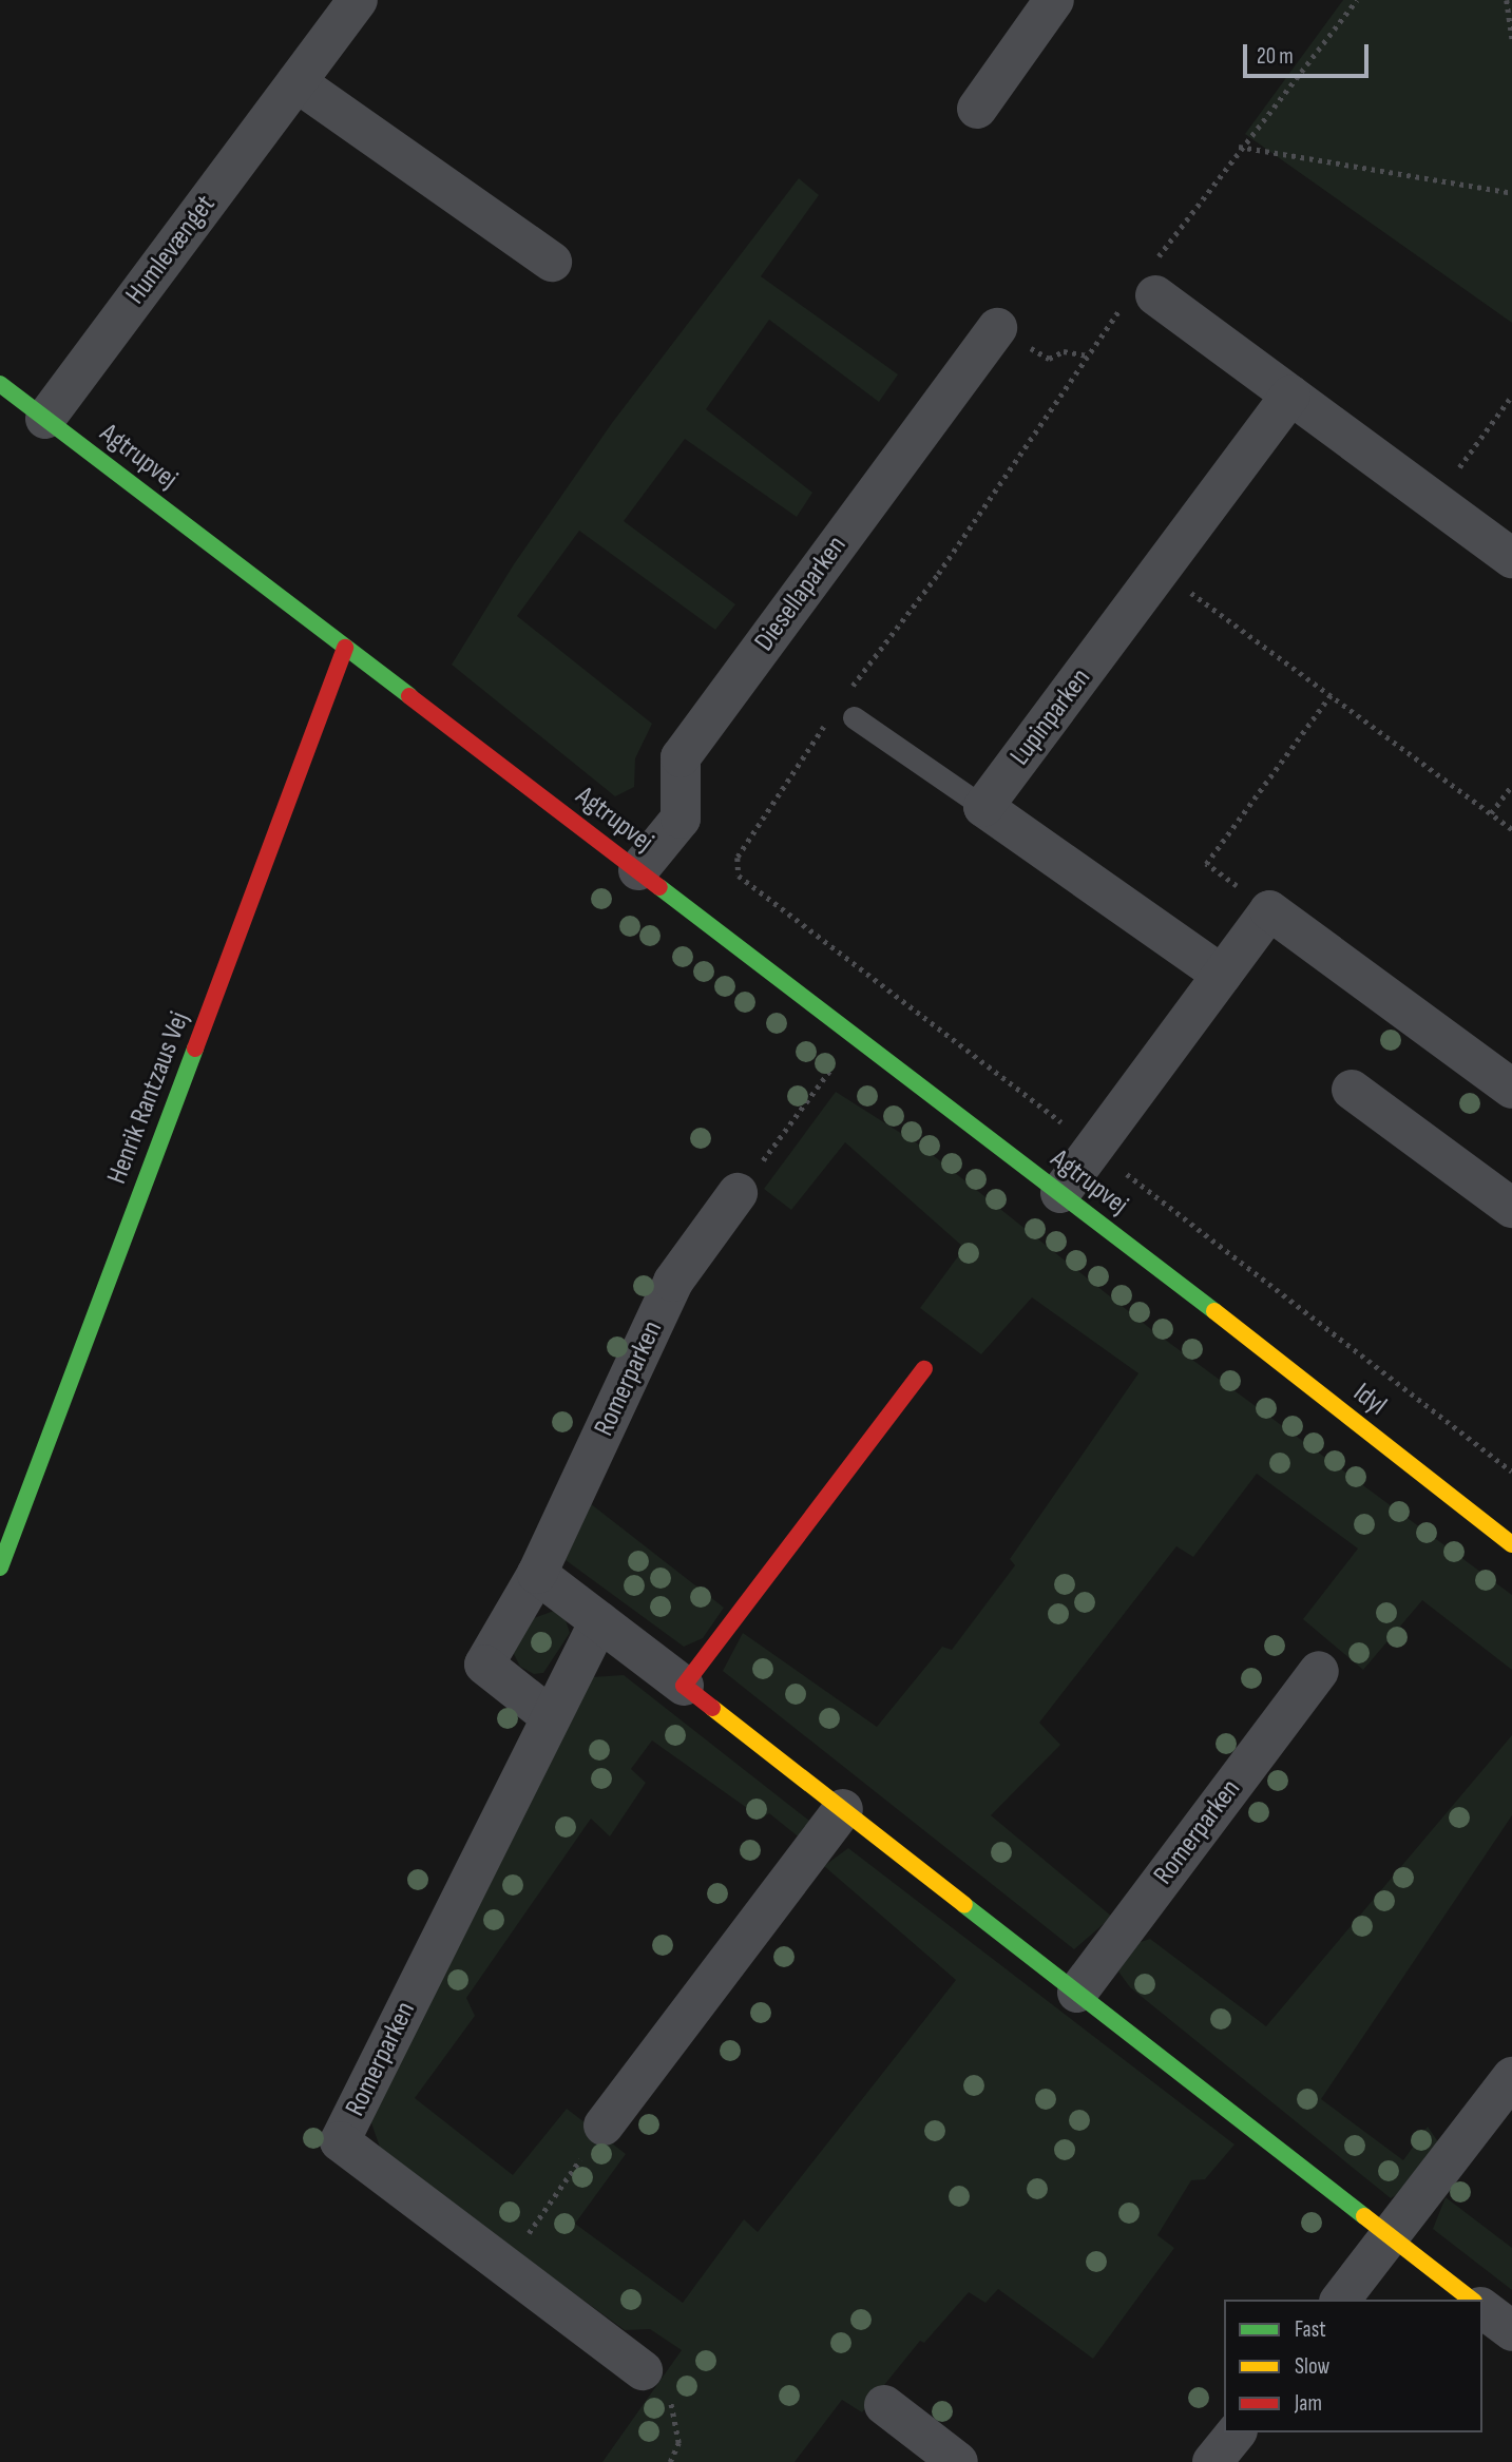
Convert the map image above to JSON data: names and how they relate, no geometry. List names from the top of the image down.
{
  "streets": {
    "street": [
      "Humlevænget",
      "Agtrupvej",
      "Diesellaparken",
      "Lupinparken",
      "Henrik Rantzaus Vej",
      "Romerparken",
      "Idyl"
    ]
  },
  "crossings": [
    ["Humlevænget", "Agtrupvej"],
    ["Agtrupvej", "Diesellaparken"],
    ["Agtrupvej", "Henrik Rantzaus Vej"],
    ["Agtrupvej", "Idyl"]
  ],
  "legend": ["Fast", "Slow", "Jam"],
  "scale_bar": "20 m"
}
